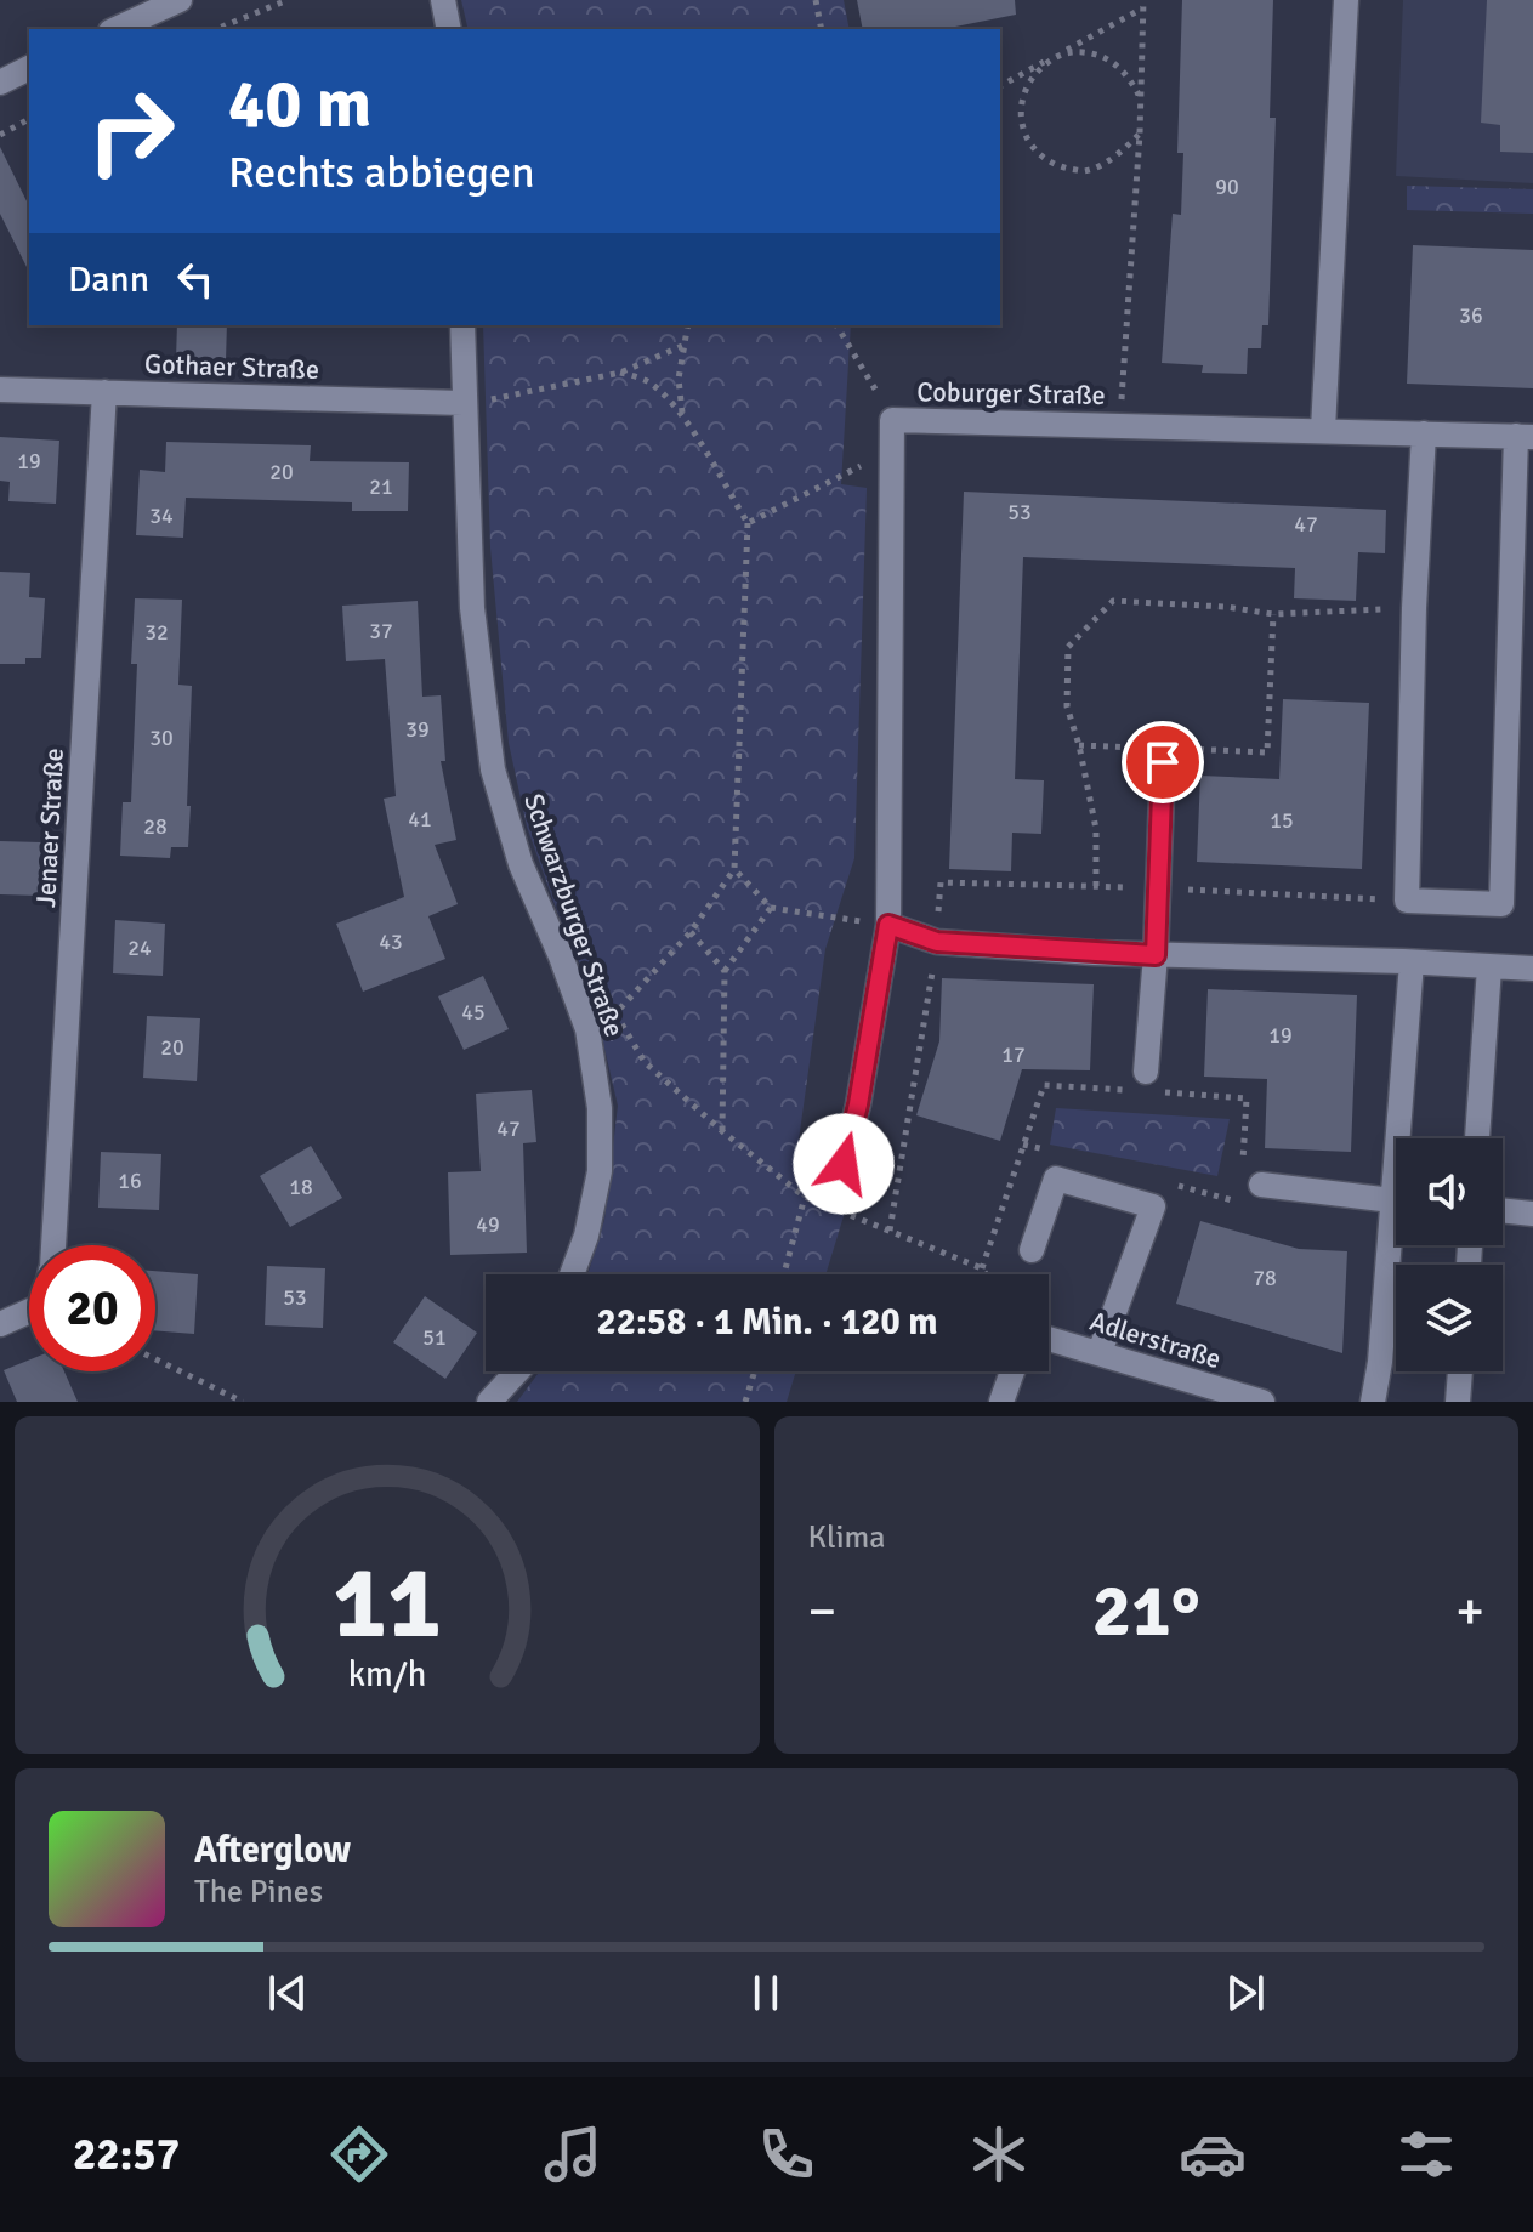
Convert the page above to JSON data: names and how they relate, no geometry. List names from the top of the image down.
{
  "streets": {
    "street": [
      "Gothaer Straße",
      "Coburger Straße",
      "Jenaer Straße",
      "Schwarzburger Straße",
      "Adlerstraße"
    ]
  },
  "crossings": [
    ["Gothaer Straße", "Jenaer Straße"],
    ["Gothaer Straße", "Schwarzburger Straße"]
  ],
  "house_numbers": [
    "90",
    "36",
    "19",
    "20",
    "21",
    "53",
    "34",
    "47",
    "37",
    "32",
    "39",
    "30",
    "41",
    "15",
    "28",
    "43",
    "24",
    "45",
    "19",
    "20",
    "17",
    "47",
    "16",
    "18",
    "49",
    "78",
    "53",
    "51"
  ],
  "page": {
    "turn": ["40 m", "Rechts abbiegen"],
    "then": "Dann",
    "limit": "20",
    "trip": "22:58 · 1 Min. · 120 m",
    "tile": "Klima",
    "heat": ["−", "21°", "+"],
    "song": ["Afterglow", "The Pines"],
    "tabs": "22:57",
    "gauge": ["11", "km/h"]
  }
}
